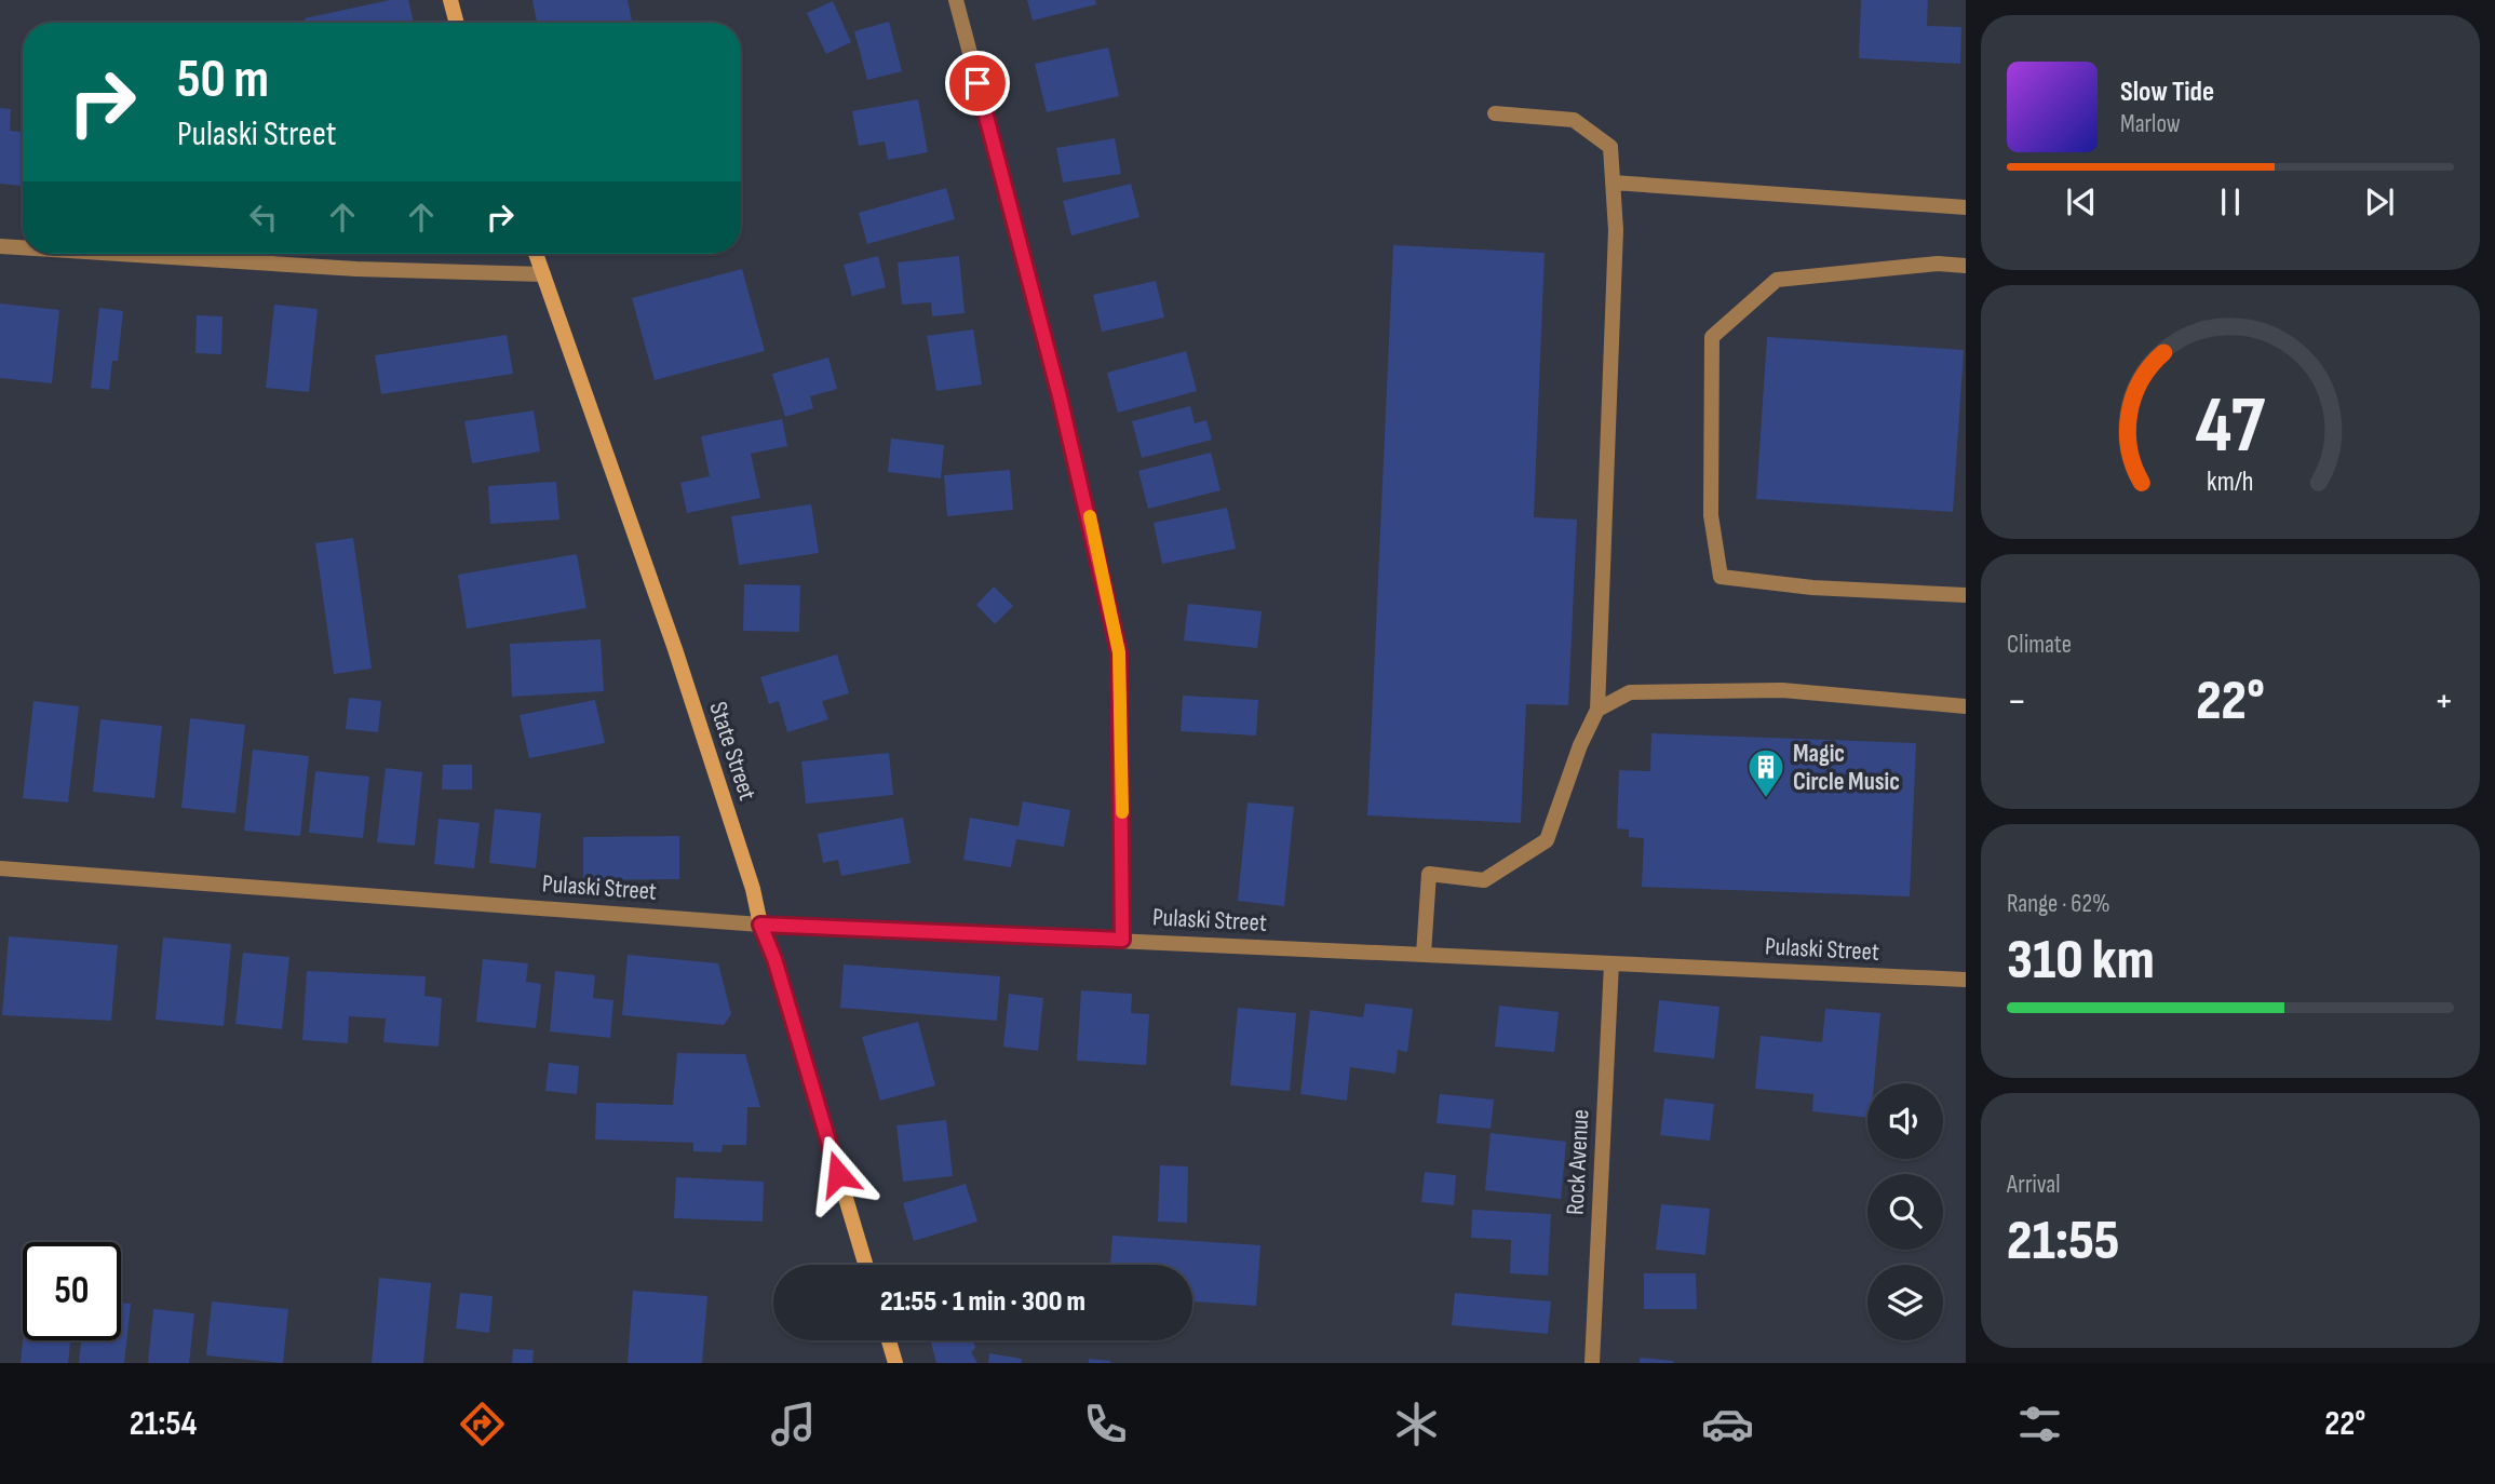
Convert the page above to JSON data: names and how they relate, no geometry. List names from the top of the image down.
{
  "streets": {
    "main road": ["State Street"],
    "street": ["Pulaski Street", "Rock Avenue"]
  },
  "crossings": [
    ["State Street", "Pulaski Street"],
    ["Pulaski Street", "Rock Avenue"]
  ],
  "places": {
    "building": ["Magic Circle Music"]
  },
  "page": {
    "turn": ["50 m", "Pulaski Street"],
    "song": ["Slow Tide", "Marlow"],
    "tile": [
      "Climate",
      ["Range · 62%", "310 km"],
      ["Arrival", "21:55"]
    ],
    "heat": ["−", "22°", "+"],
    "limit": "50",
    "trip": "21:55 · 1 min · 300 m",
    "tabs": ["21:54", "22°"],
    "gauge": ["47", "km/h"]
  }
}
